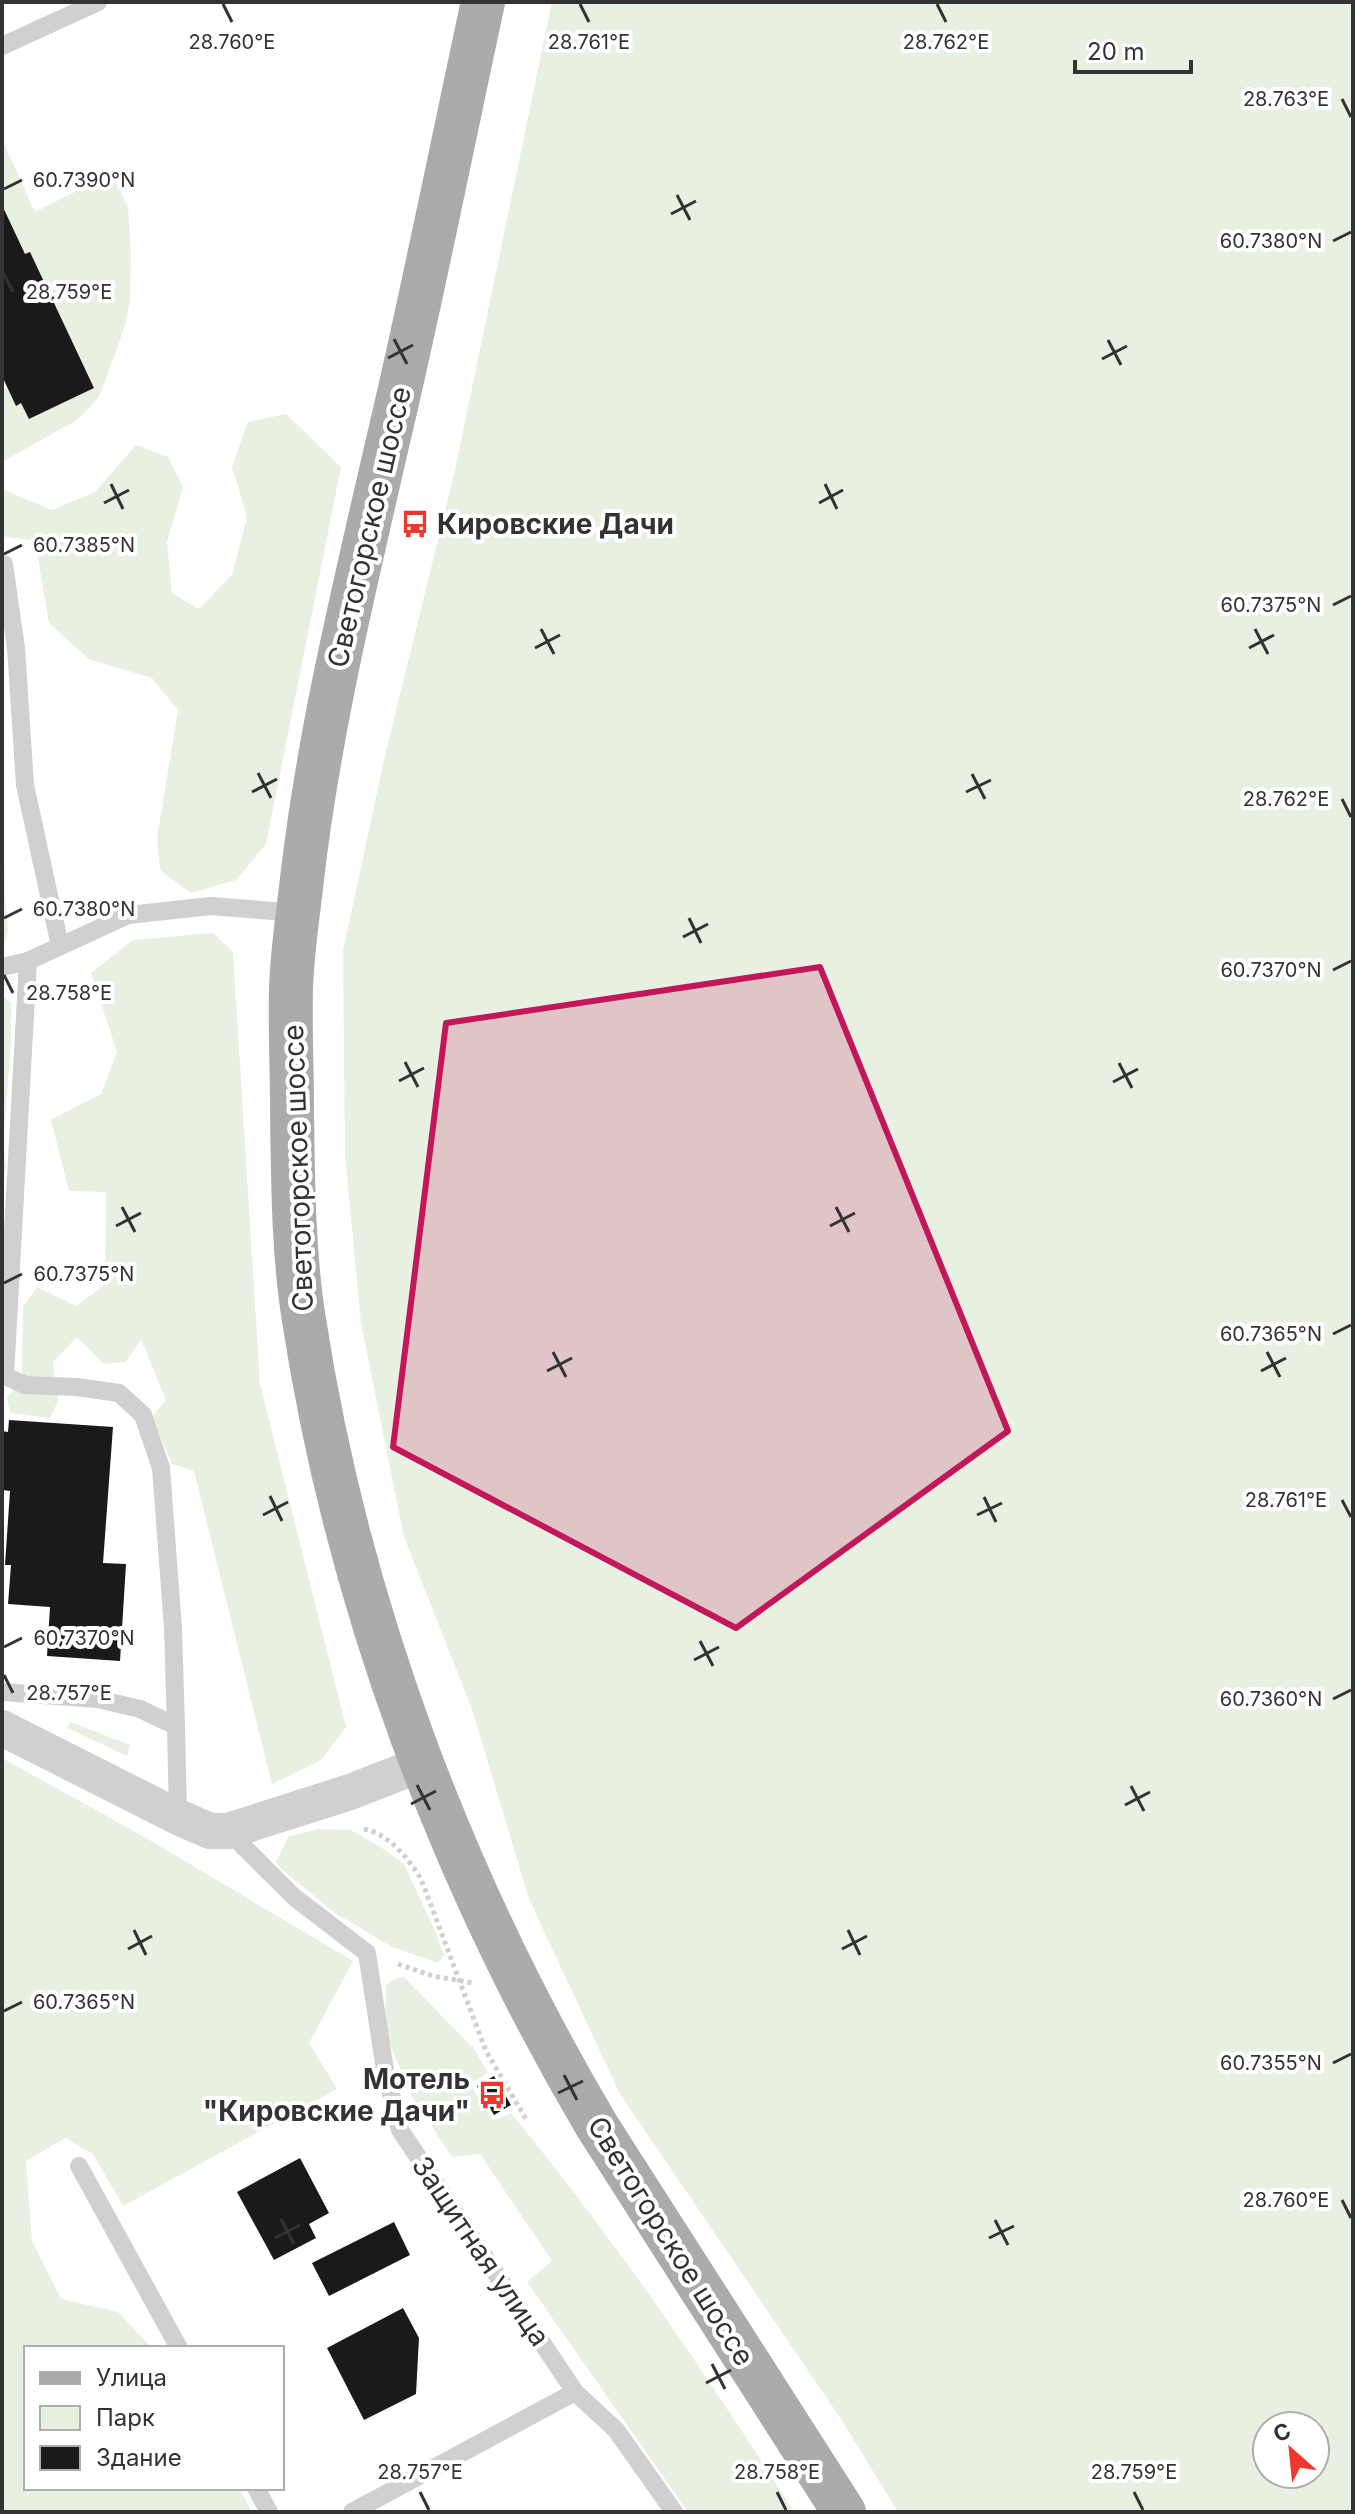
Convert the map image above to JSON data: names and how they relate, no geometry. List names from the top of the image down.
{
  "streets": {
    "main road": ["Светогорское шоссе"],
    "lane": ["Защитная улица"]
  },
  "places": {
    "bus stop": ["Кировские Дачи", "Мотель \"Кировские Дачи\""]
  },
  "legend": ["Улица", "Парк", "Здание"],
  "scale_bar": "20 m",
  "north": "top left",
  "coordinates": [
    "28.760°E",
    "28.761°E",
    "28.762°E",
    "28.763°E",
    "60.7390°N",
    "60.7380°N",
    "28.759°E",
    "60.7385°N",
    "60.7375°N",
    "60.7370°N",
    "28.758°E",
    "60.7365°N",
    "28.757°E",
    "60.7360°N",
    "60.7355°N"
  ]
}
